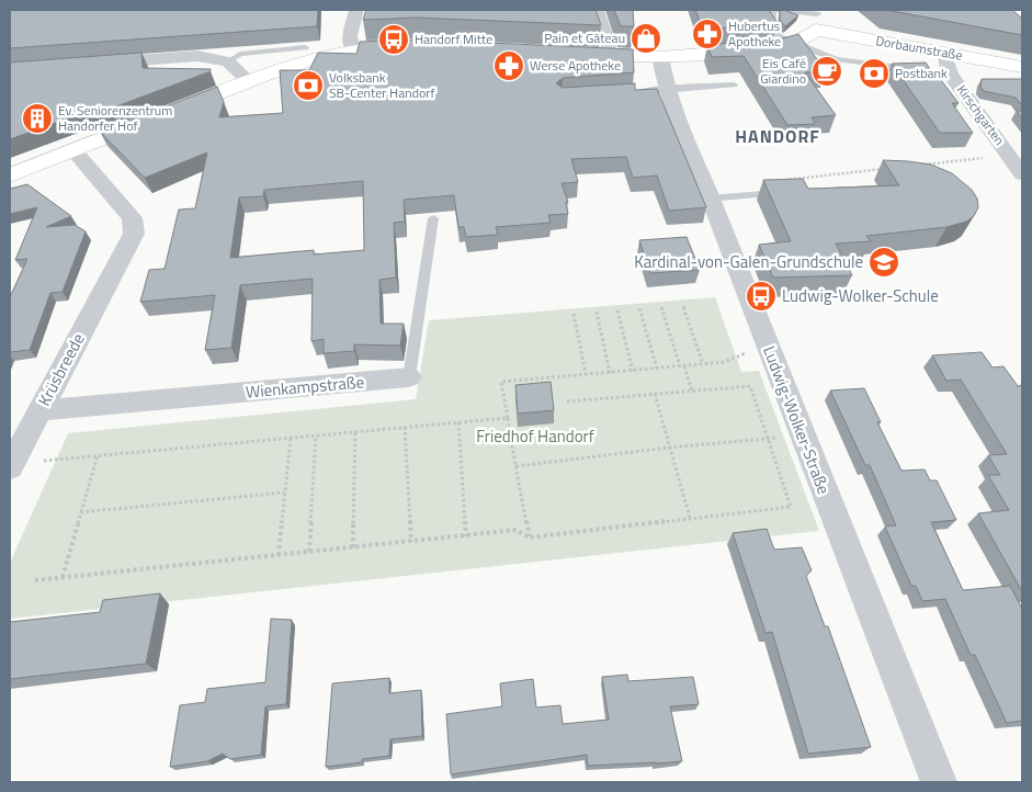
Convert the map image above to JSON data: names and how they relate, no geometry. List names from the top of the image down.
{
  "streets": {
    "street": [
      "Dorbaumstraße",
      "Kirschgarten",
      "Krüsbreede",
      "Wienkampstraße",
      "Ludwig-Wolker-Straße"
    ]
  },
  "crossings": [
    ["Dorbaumstraße", "Kirschgarten"],
    ["Krüsbreede", "Wienkampstraße"]
  ],
  "districts": ["HANDORF"],
  "parks": ["Friedhof Handorf"],
  "places": {
    "pharmacy": ["Hubertus Apotheke", "Werse Apotheke"],
    "shop": ["Pain et Gâteau"],
    "bus stop": ["Handorf Mitte", "Ludwig-Wolker-Schule"],
    "cafe": ["Eis Café Giardino"],
    "bank": ["Postbank", "Volksbank SB-Center Handorf"],
    "building": ["Ev. Seniorenzentrum Handorfer Hof"],
    "school or university": ["Kardinal-von-Galen-Grundschule"]
  }
}
